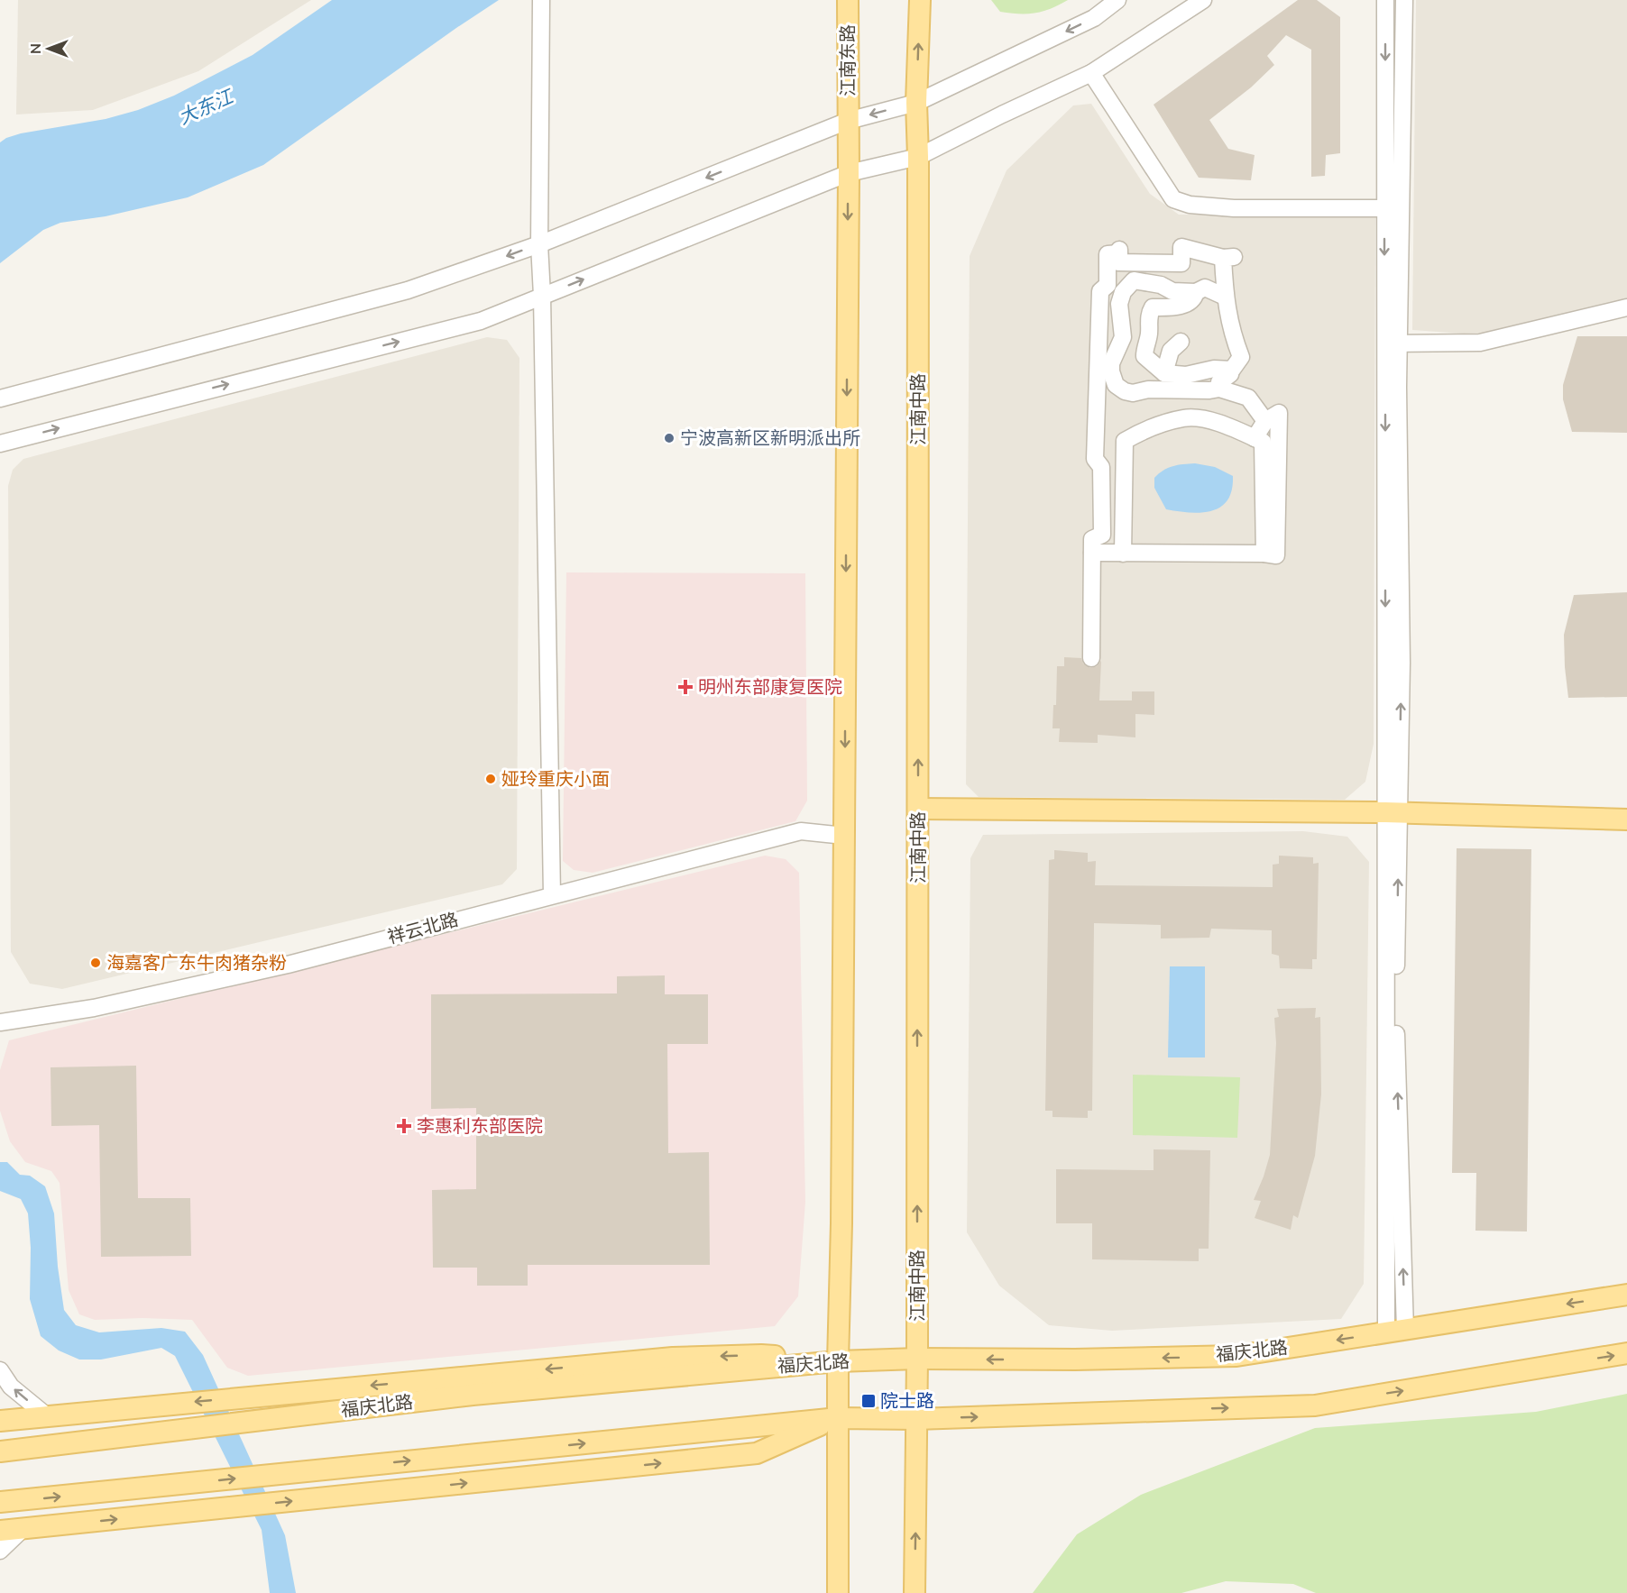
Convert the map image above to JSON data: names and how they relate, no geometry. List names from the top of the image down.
{
  "streets": {
    "main road": ["江南东路", "江南中路", "福庆北路"],
    "street": ["祥云北路"]
  },
  "crossings": [
    ["江南中路", "福庆北路"]
  ],
  "water": ["大东江"],
  "places": {
    "other": ["宁波高新区新明派出所", "娅玲重庆小面", "海嘉客广东牛肉猪杂粉"],
    "health": ["明州东部康复医院", "李惠利东部医院"],
    "transit": ["院士路"]
  },
  "north": "left"
}
